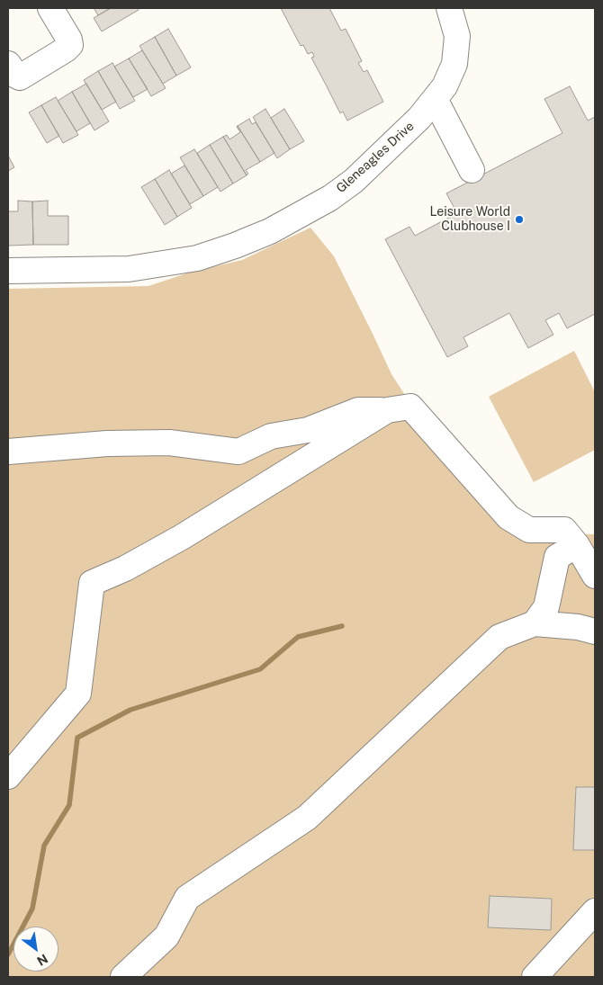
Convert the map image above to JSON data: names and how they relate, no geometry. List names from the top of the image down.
{
  "streets": {
    "street": ["Gleneagles Drive"]
  },
  "places": ["Leisure World Clubhouse I"],
  "north": "bottom right"
}
